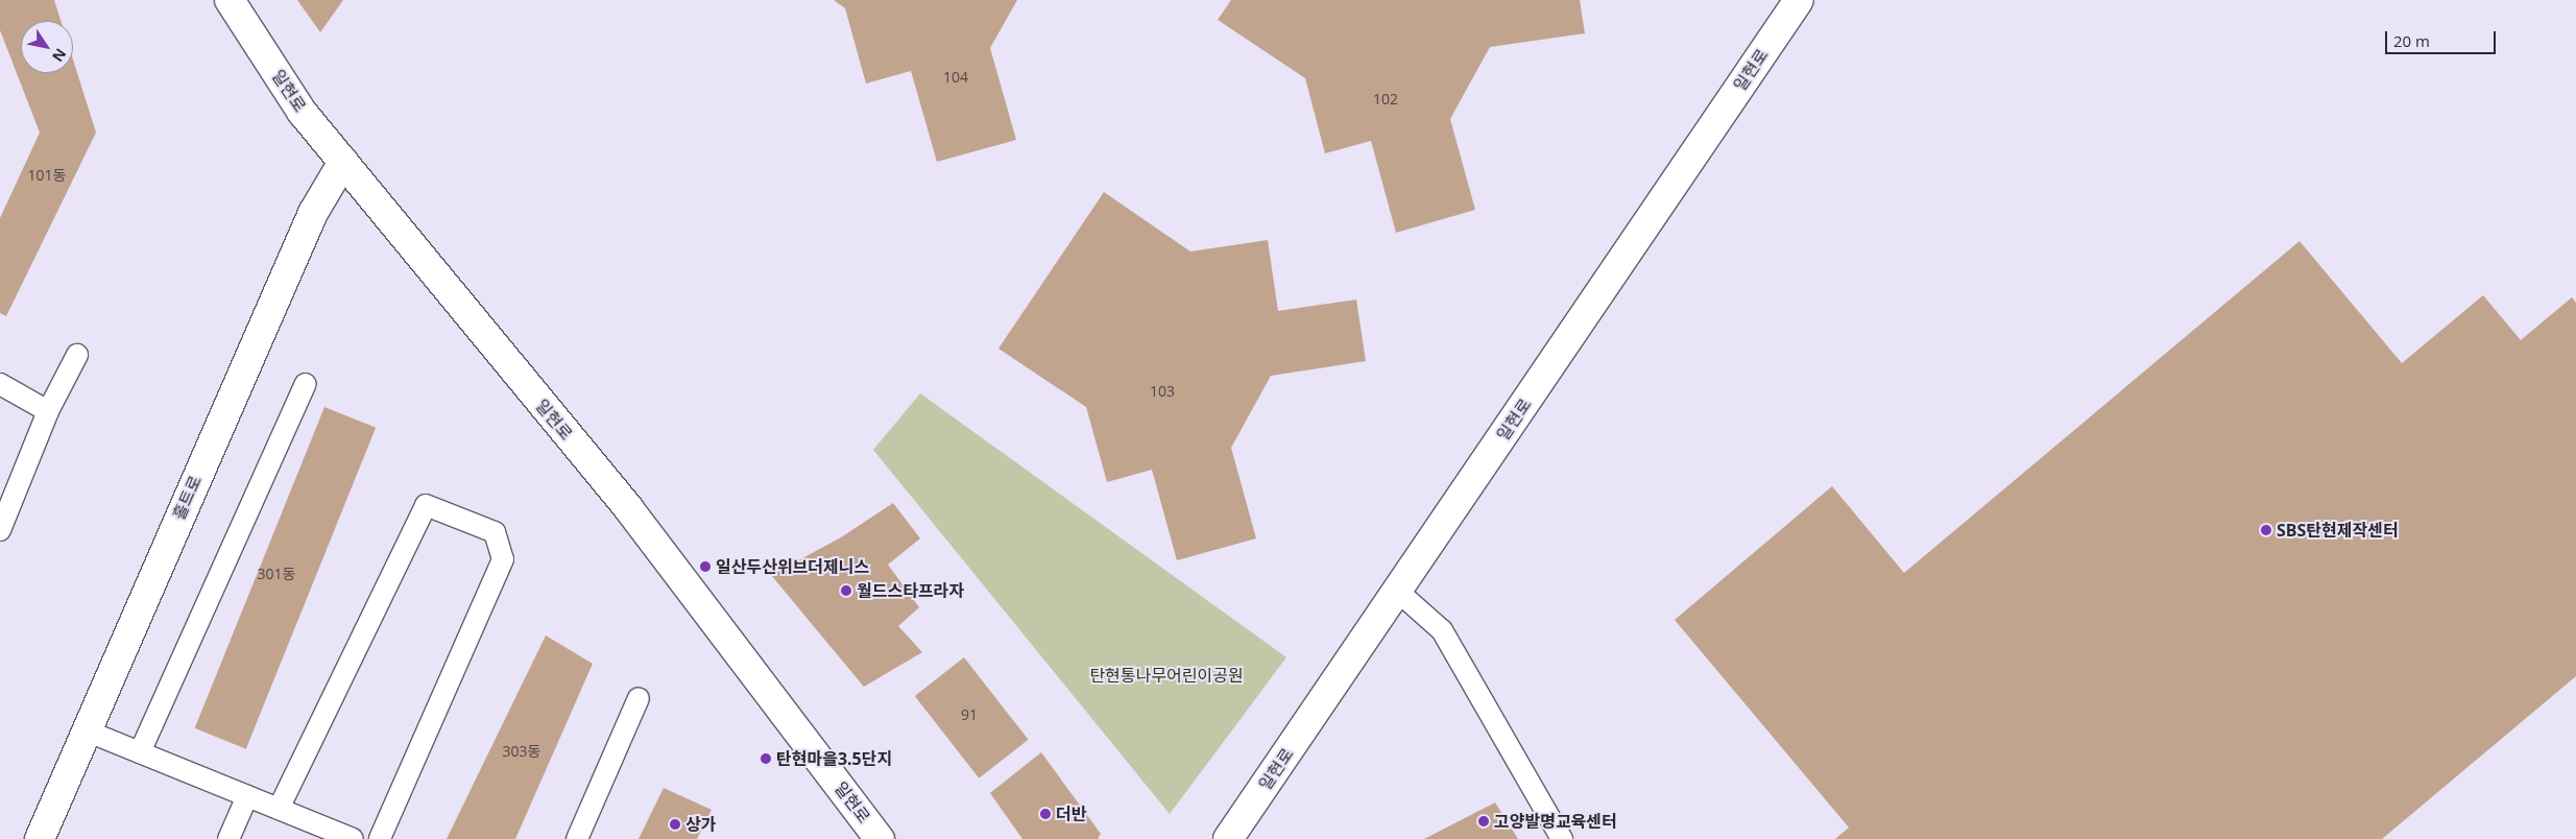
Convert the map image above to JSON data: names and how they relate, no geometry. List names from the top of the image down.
{
  "streets": {
    "street": ["일현로", "홀트로"]
  },
  "crossings": [
    ["일현로", "홀트로"]
  ],
  "parks": ["탄현통나무어린이공원"],
  "places": [
    "SBS탄현제작센터",
    "일산두산위브더제니스",
    "월드스타프라자",
    "탄현마을3.5단지",
    "더반",
    "고양발명교육센터",
    "상가"
  ],
  "house_numbers": [
    "104",
    "102",
    "101동",
    "103",
    "301동",
    "91",
    "303동"
  ],
  "scale_bar": "20 m",
  "north": "bottom right"
}
